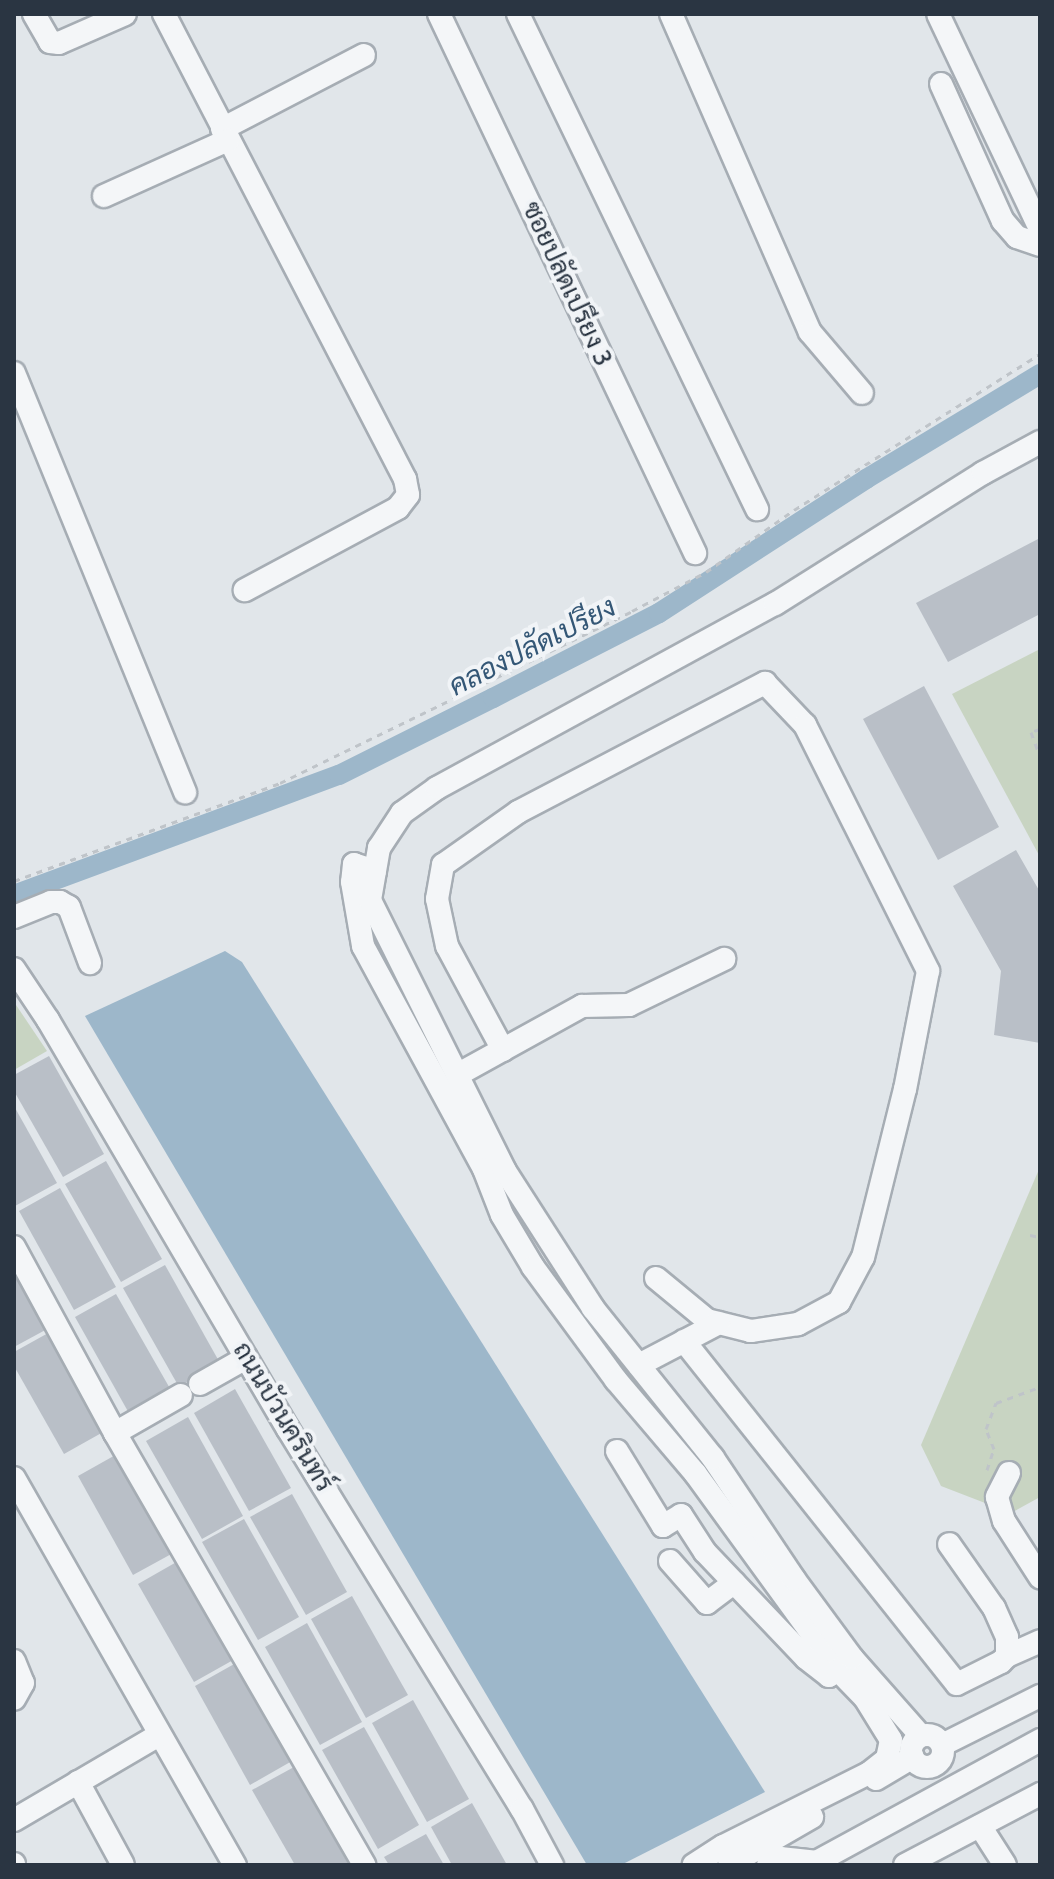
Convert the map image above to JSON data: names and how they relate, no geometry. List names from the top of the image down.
{
  "streets": {
    "street": ["ซอยปลัดเปรียง 3", "ถนนบัวนครินทร์"]
  },
  "water": ["คลองปลัดเปรียง"]
}
